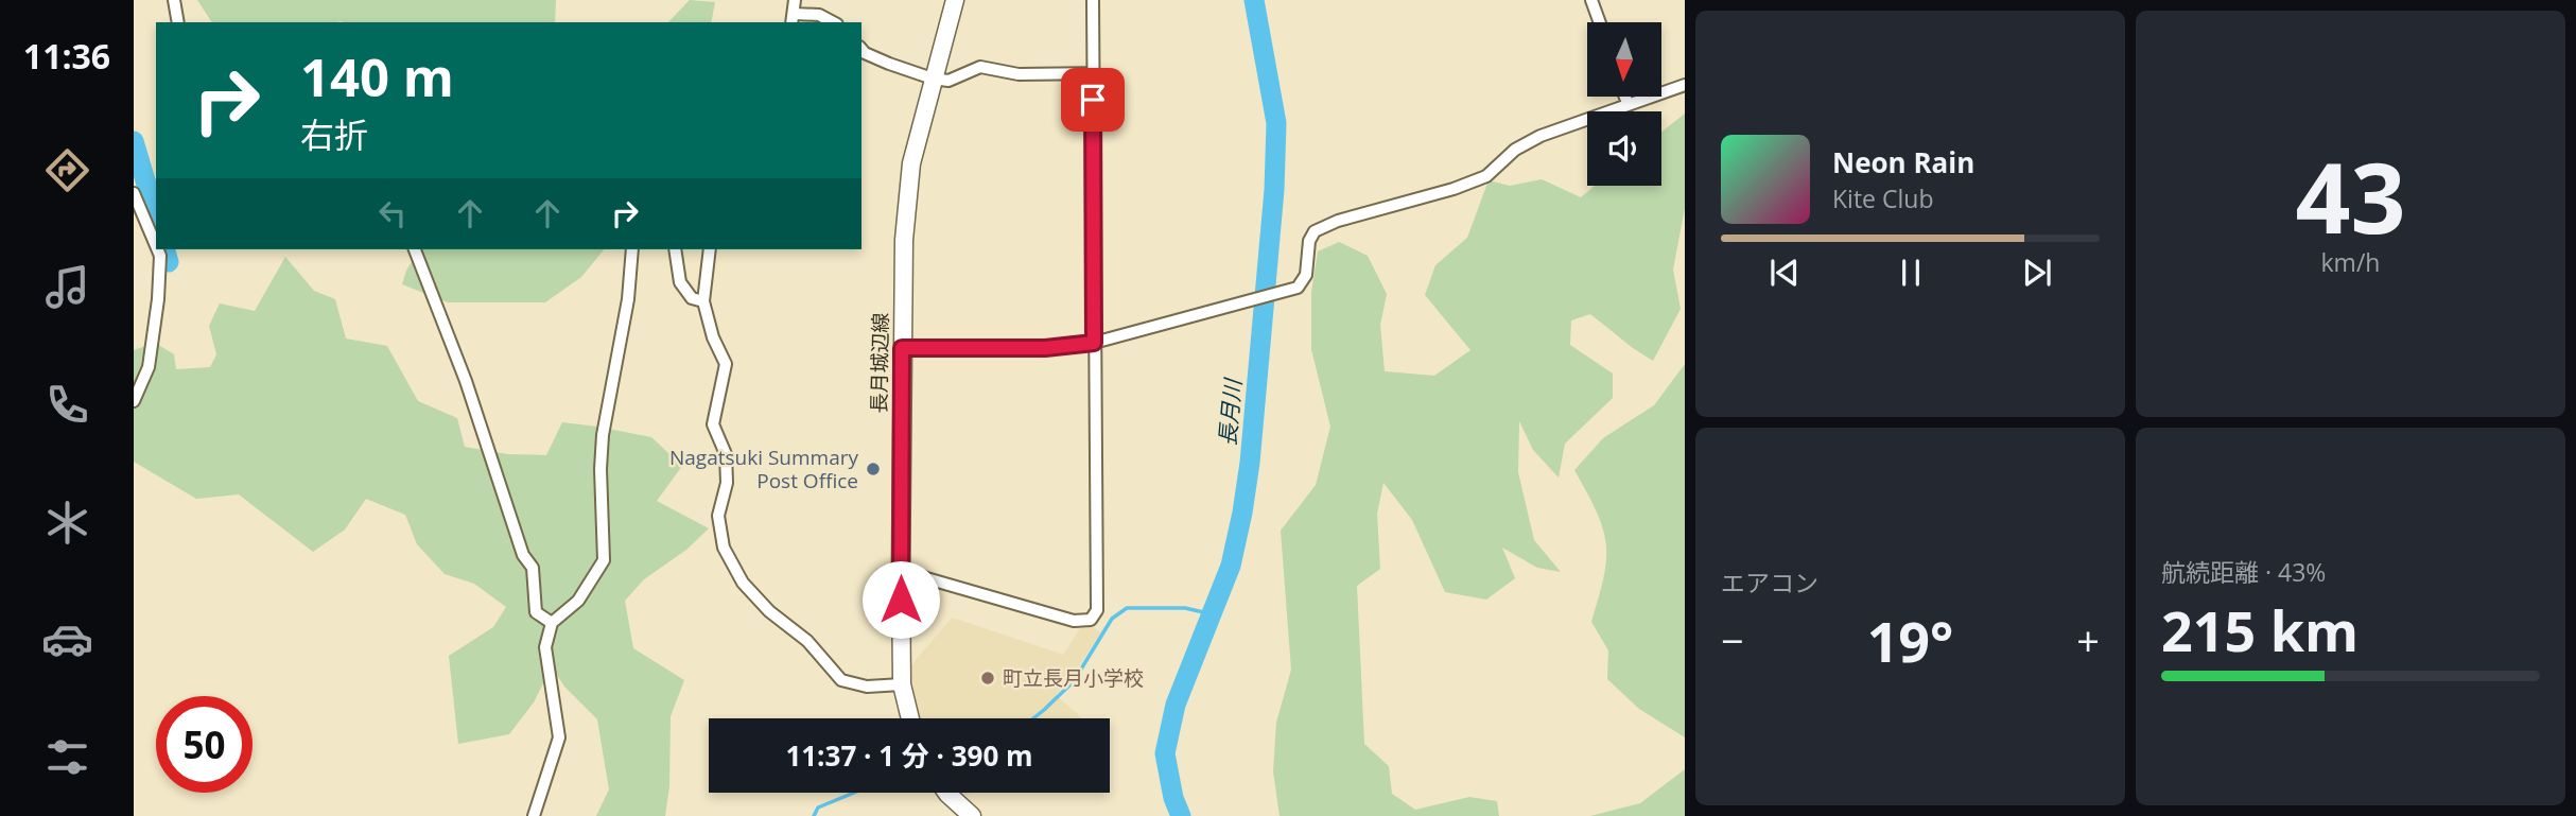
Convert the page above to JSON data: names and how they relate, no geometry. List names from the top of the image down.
{
  "streets": {
    "main road": ["長月城辺線"]
  },
  "water": ["長月川"],
  "places": ["Nagatsuki Summary Post Office", "町立長月小学校"],
  "north": "bottom",
  "page": {
    "tabs": "11:36",
    "tile": [
      ["43", "km/h"],
      "エアコン",
      ["航続距離 · 43%", "215 km"]
    ],
    "turn": ["140 m", "右折"],
    "song": ["Neon Rain", "Kite Club"],
    "heat": ["−", "19°", "+"],
    "limit": "50",
    "trip": "11:37 · 1 分 · 390 m"
  }
}
